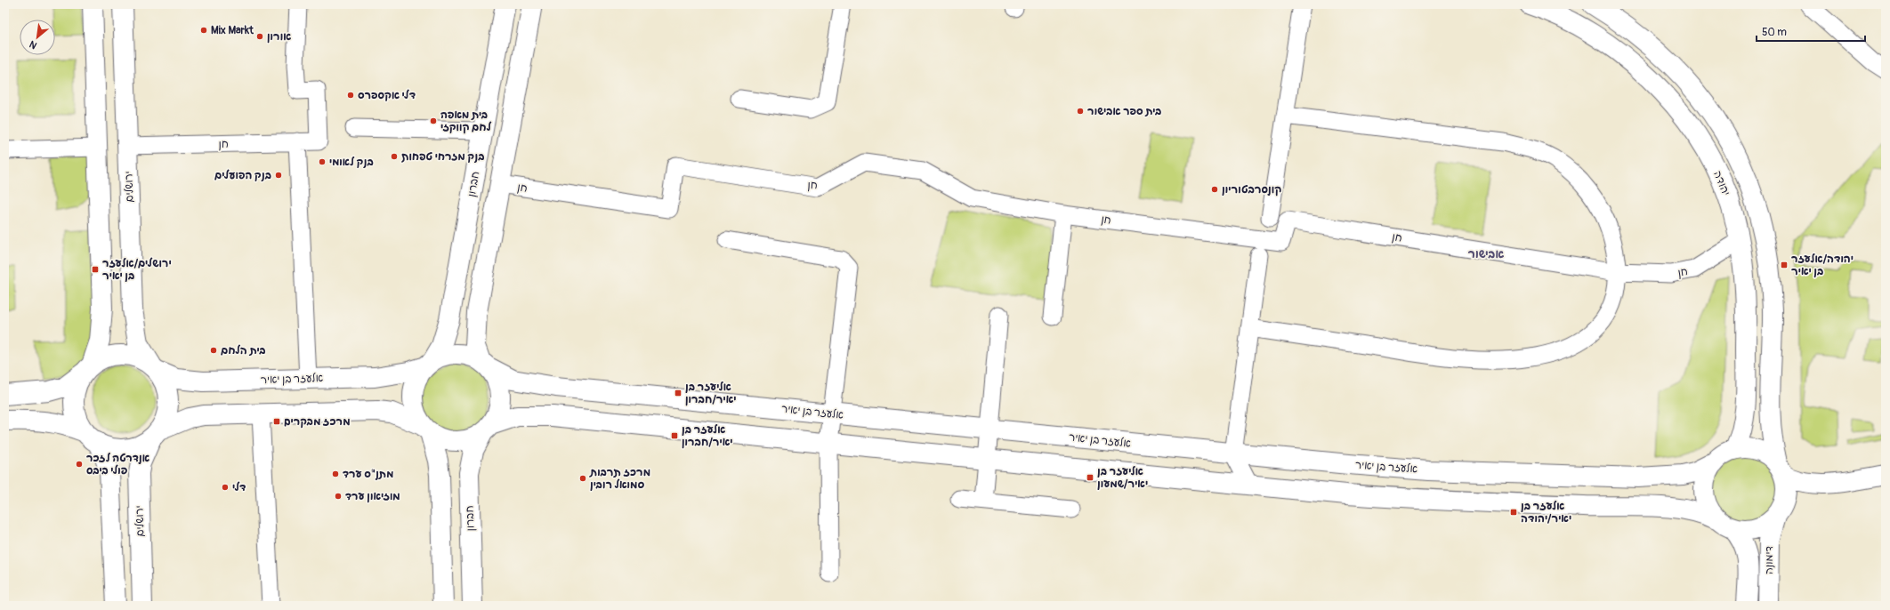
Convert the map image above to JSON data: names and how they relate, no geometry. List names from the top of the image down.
{
  "streets": {
    "street": [
      "חן",
      "יהודה",
      "חברון",
      "ירושלים",
      "אלעזר בן יאיר",
      "דימונה"
    ]
  },
  "crossings": [
    ["חן", "יהודה"],
    ["חן", "ירושלים"],
    ["יהודה", "אלעזר בן יאיר"],
    ["יהודה", "דימונה"],
    ["חברון", "אלעזר בן יאיר"],
    ["ירושלים", "אלעזר בן יאיר"],
    ["אלעזר בן יאיר", "דימונה"]
  ],
  "districts": ["אבישור"],
  "places": {
    "other": [
      "Mix Markt",
      "אורון",
      "דלי אקספרס",
      "בית ספר אבישור",
      "בית מאפה לחם קווקזי",
      "בנק מזרחי טפחות",
      "בנק לאומי",
      "בנק הפועלים",
      "קונסרבטוריון",
      "בית הלחם",
      "אנדרטה לזכר פולי ביבס",
      "מתנ\"ס ערד",
      "מרכז תרבות סמואל רובין",
      "דלי",
      "מוזיאון ערד"
    ],
    "transit": [
      "יהודה/אלעזר בן יאיר",
      "ירושלים/אלעזר בן יאיר",
      "אליעזר בן יאיר/חברון",
      "מרכז מבקרים",
      "אלעזר בן יאיר/חברון",
      "אליעזר בן יאיר/שמעון",
      "אלעזר בן יאיר/יהודה"
    ]
  },
  "scale_bar": "50 m",
  "north": "bottom left"
}
